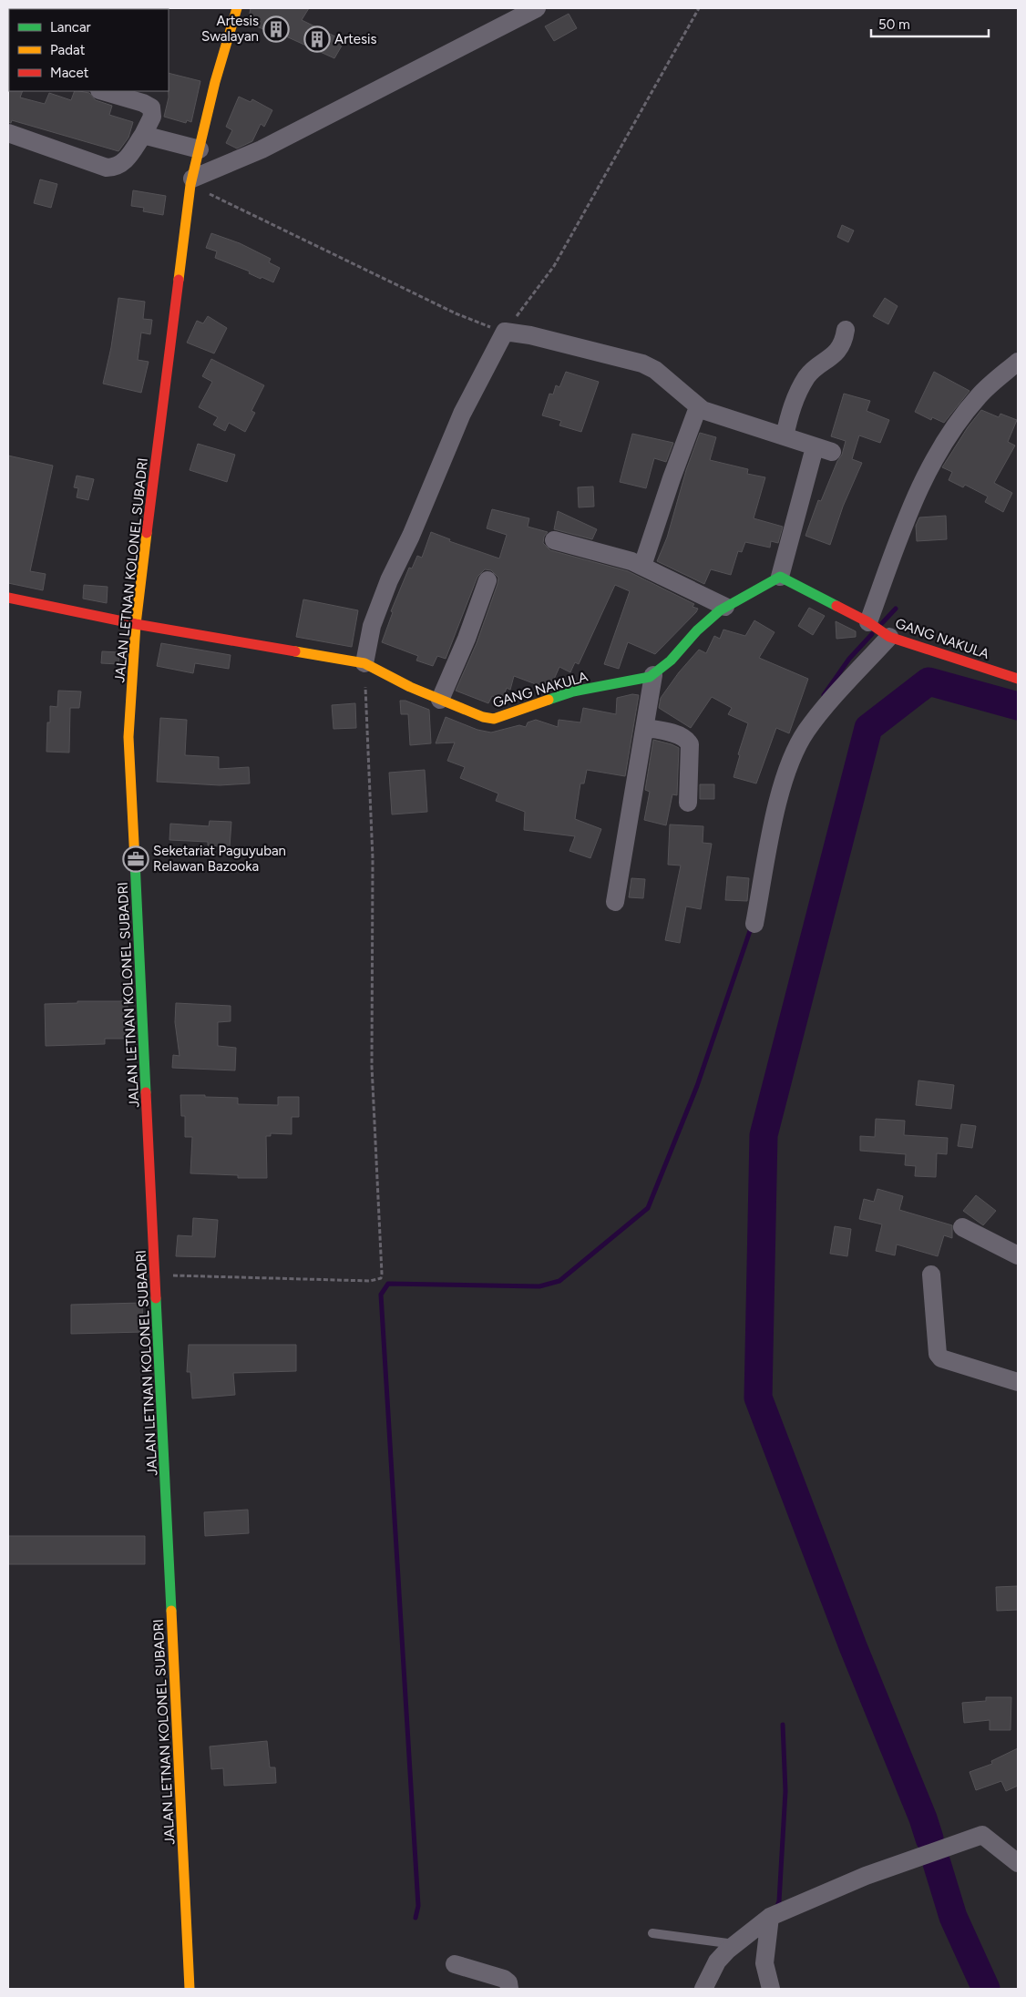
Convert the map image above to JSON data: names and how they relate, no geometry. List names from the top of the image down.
{
  "streets": {
    "main road": ["JALAN LETNAN KOLONEL SUBADRI", "GANG NAKULA"]
  },
  "crossings": [
    ["JALAN LETNAN KOLONEL SUBADRI", "GANG NAKULA"]
  ],
  "places": {
    "building": ["Artesis Swalayan", "Artesis"],
    "office": ["Seketariat Paguyuban Relawan Bazooka"]
  },
  "legend": ["Lancar", "Padat", "Macet"],
  "scale_bar": "50 m"
}
